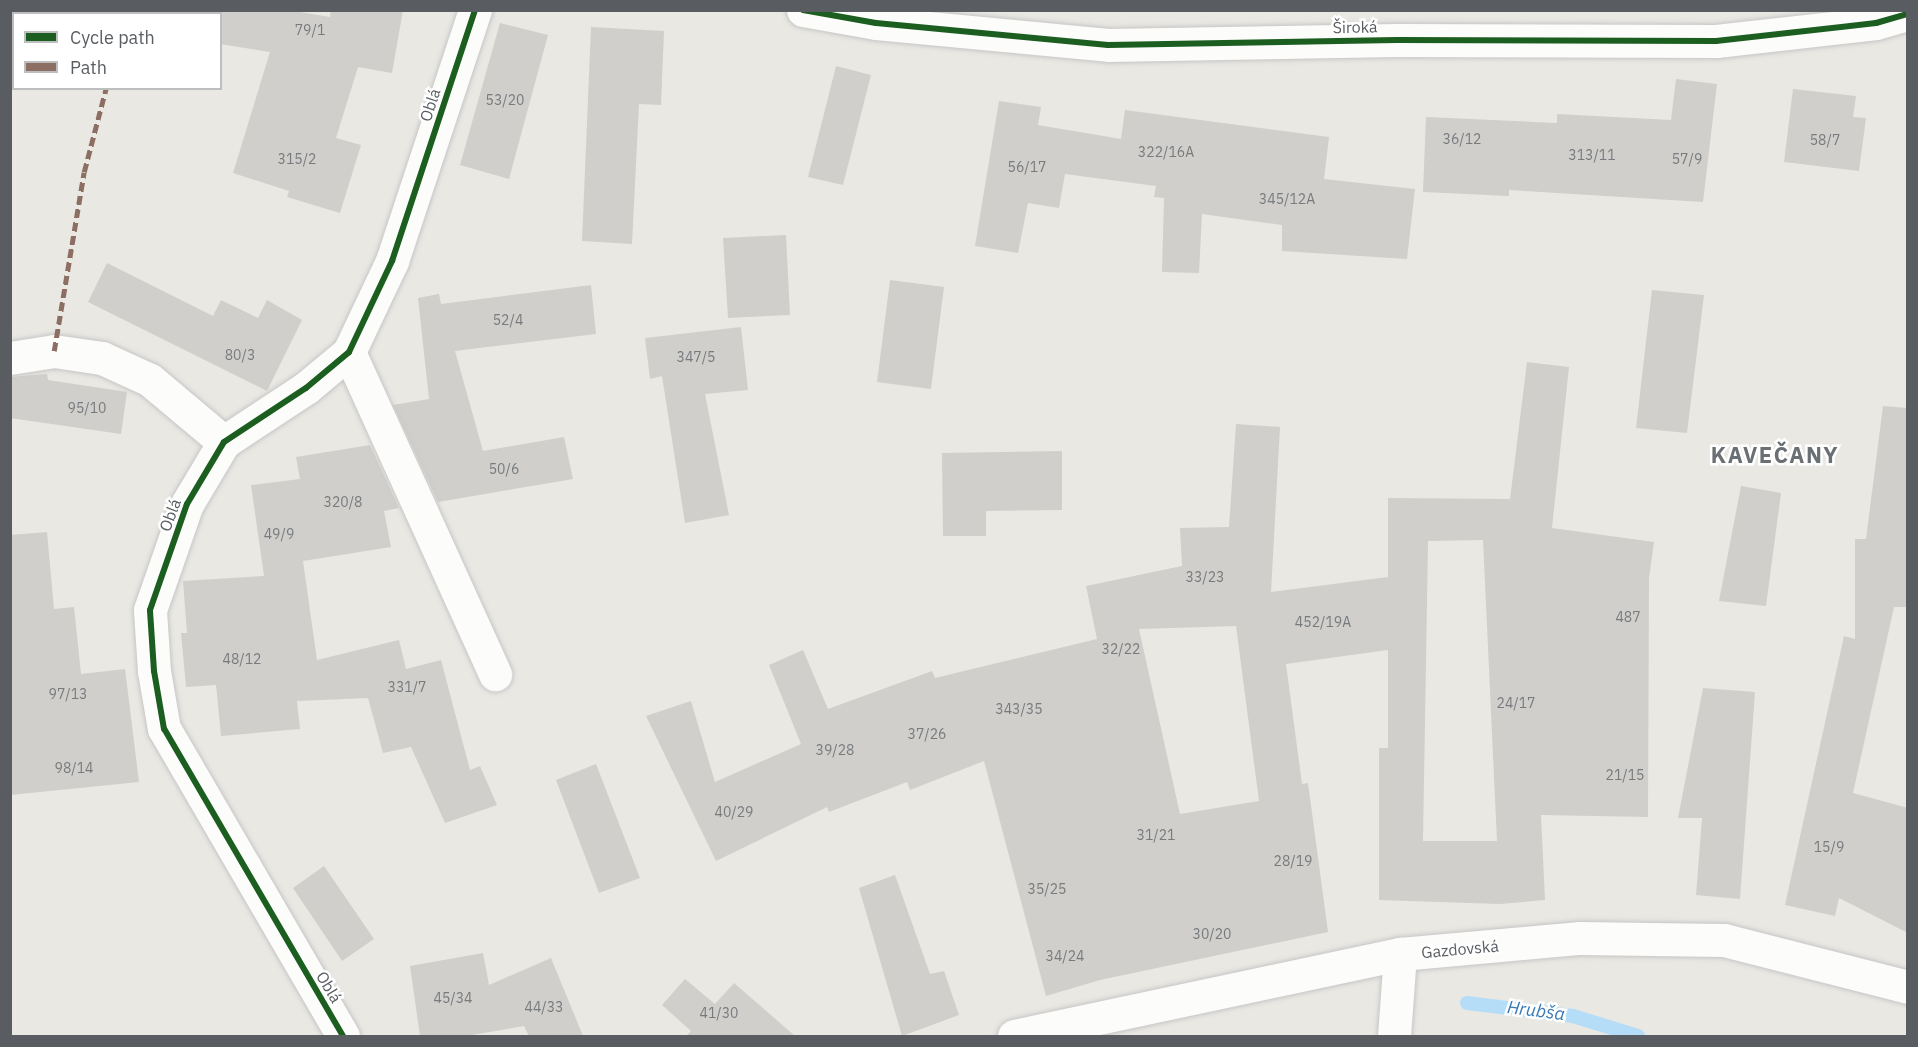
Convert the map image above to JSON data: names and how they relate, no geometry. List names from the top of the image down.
{
  "streets": {
    "street": ["Široká", "Oblá", "Gazdovská"]
  },
  "districts": ["KAVEČANY"],
  "water": ["Hrubša"],
  "house_numbers": [
    "79/1",
    "53/20",
    "36/12",
    "58/7",
    "322/16A",
    "313/11",
    "315/2",
    "57/9",
    "56/17",
    "345/12A",
    "52/4",
    "80/3",
    "347/5",
    "95/10",
    "50/6",
    "320/8",
    "49/9",
    "33/23",
    "487",
    "452/19A",
    "32/22",
    "48/12",
    "331/7",
    "97/13",
    "24/17",
    "343/35",
    "37/26",
    "39/28",
    "98/14",
    "21/15",
    "40/29",
    "31/21",
    "15/9",
    "28/19",
    "35/25",
    "30/20",
    "34/24",
    "45/34",
    "44/33",
    "41/30"
  ],
  "legend": ["Cycle path", "Path"]
}
